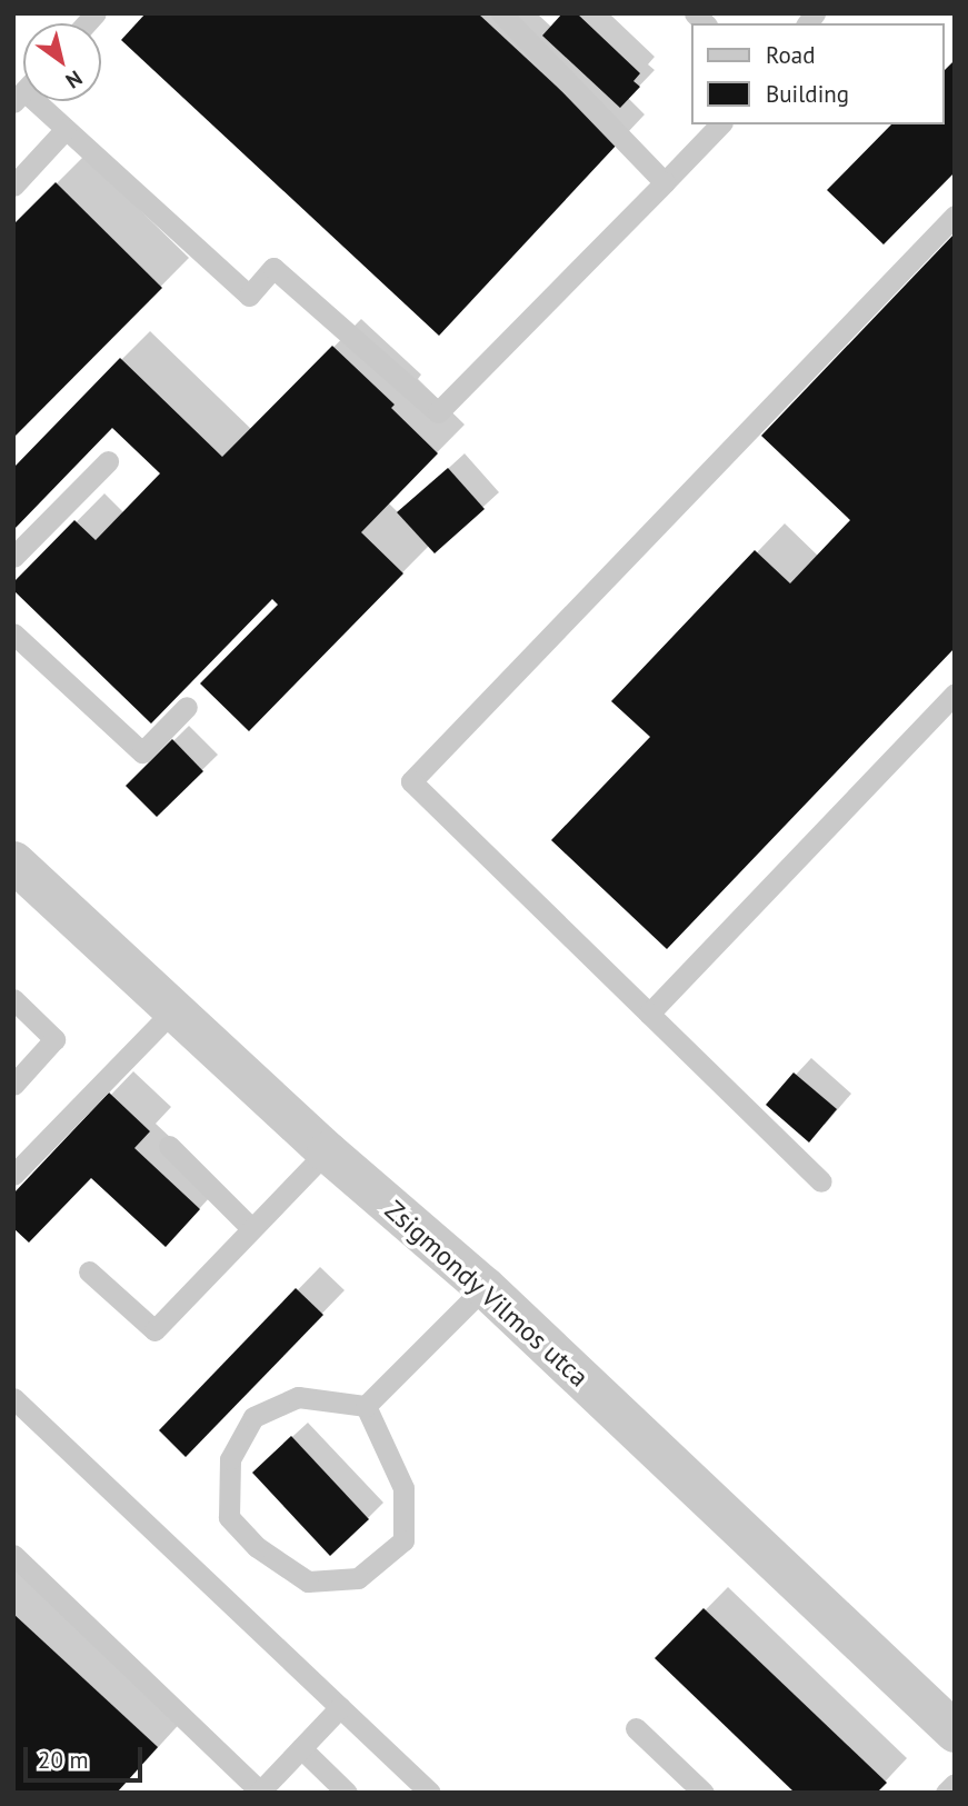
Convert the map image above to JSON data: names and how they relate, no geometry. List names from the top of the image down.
{
  "streets": {
    "street": ["Zsigmondy Vilmos utca"]
  },
  "legend": ["Road", "Building"],
  "scale_bar": "20 m",
  "north": "bottom right"
}
